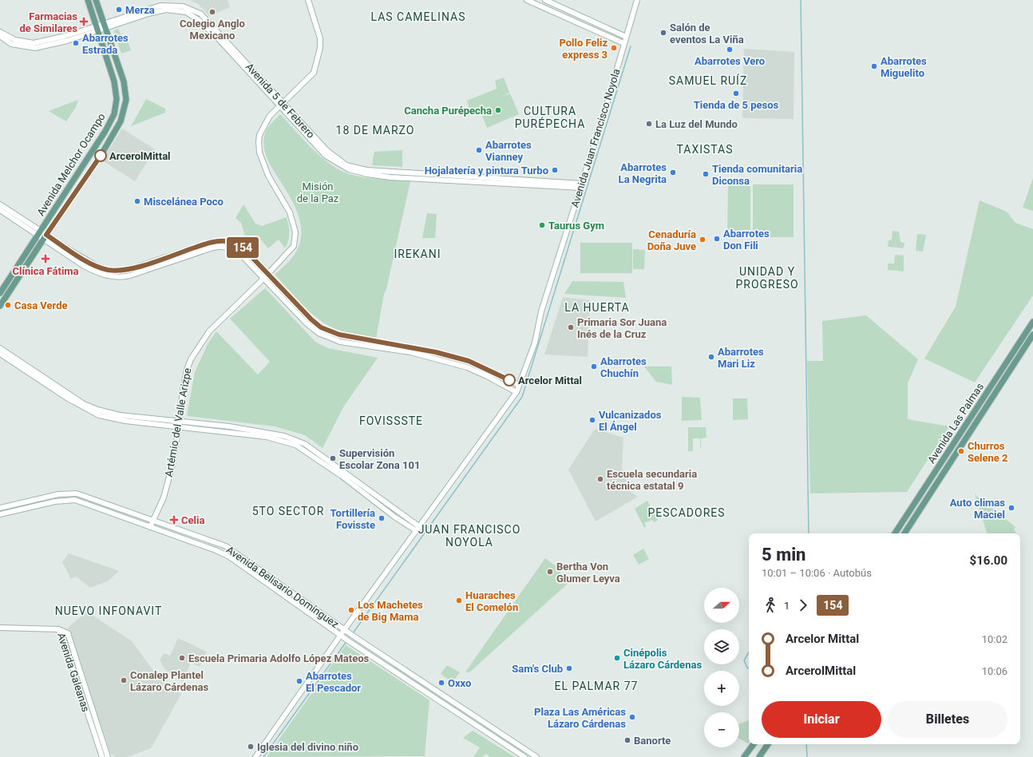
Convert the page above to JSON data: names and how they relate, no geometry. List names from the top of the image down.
{
  "streets": {
    "main road": ["Avenida Melchor Ocampo", "Avenida Las Palmas"],
    "street": [
      "Avenida 5 de Febrero",
      "Avenida Juan Francisco Noyola",
      "Artémio del Valle Arizpe",
      "Avenida Belisario Domínguez",
      "Avenida Galeanas"
    ]
  },
  "crossings": [
    ["Avenida 5 de Febrero", "Avenida Juan Francisco Noyola"],
    ["Avenida 5 de Febrero", "Avenida Melchor Ocampo"],
    ["Avenida 5 de Febrero", "Artémio del Valle Arizpe"],
    ["Avenida Juan Francisco Noyola", "Avenida Belisario Domínguez"],
    ["Artémio del Valle Arizpe", "Avenida Belisario Domínguez"]
  ],
  "districts": [
    "LAS CAMELINAS",
    "SAMUEL RUÍZ",
    "CULTURA PURÉPECHA",
    "18 DE MARZO",
    "TAXISTAS",
    "IREKANI",
    "UNIDAD Y PROGRESO",
    "LA HUERTA",
    "FOVISSSTE",
    "5TO SECTOR",
    "PESCADORES",
    "JUAN FRANCISCO NOYOLA",
    "NUEVO INFONAVIT",
    "EL PALMAR 77"
  ],
  "parks": ["Misión de la Paz"],
  "places": {
    "other": [
      "Merza",
      "Colegio Anglo Mexicano",
      "Salón de eventos La Viña",
      "Abarrotes Estrada",
      "Pollo Feliz express 3",
      "Abarrotes Vero",
      "Abarrotes Miguelito",
      "Tienda de 5 pesos",
      "Cancha Purépecha",
      "La Luz del Mundo",
      "Abarrotes Vianney",
      "ArcerolMittal",
      "Hojalatería y pintura Turbo",
      "Abarrotes La Negrita",
      "Tienda comunitaria Diconsa",
      "Miscelánea Poco",
      "Taurus Gym",
      "Abarrotes Don Fili",
      "Cenaduría Doña Juve",
      "Casa Verde",
      "Primaria Sor Juana Inés de la Cruz",
      "Abarrotes Mari Liz",
      "Abarrotes Chuchín",
      "Arcelor Mittal",
      "Vulcanizados El Ángel",
      "Churros Selene 2",
      "Supervisión Escolar Zona 101",
      "Escuela secundaria técnica estatal 9",
      "Auto climas Maciel",
      "Tortillería Fovisste",
      "Bertha Von Glumer Leyva",
      "Huaraches El Comelón",
      "Los Machetes de Big Mama",
      "Escuela Primaria Adolfo López Mateos",
      "Cinépolis Lázaro Cárdenas",
      "Sam's Club",
      "Conalep Plantel Lázaro Cárdenas",
      "Abarrotes El Pescador",
      "Oxxo",
      "Plaza Las Américas Lázaro Cárdenas",
      "Banorte",
      "Iglesia del divino niño"
    ],
    "health": ["Farmacias de Similares", "Clínica Fátima", "Celia"]
  },
  "lines": ["bus line 154"],
  "north": "right",
  "page": {
    "on_map": "154",
    "heading": ["5 min", "10:01 – 10:06 · Autobús", "$16.00"],
    "map_buttons": ["+", "−"],
    "legs": ["1", "154"],
    "list": [
      {
        "name": "Arcelor Mittal",
        "value": "10:02"
      },
      {
        "name": "ArcerolMittal",
        "value": "10:06"
      }
    ],
    "buttons": ["Iniciar", "Billetes"]
  }
}
